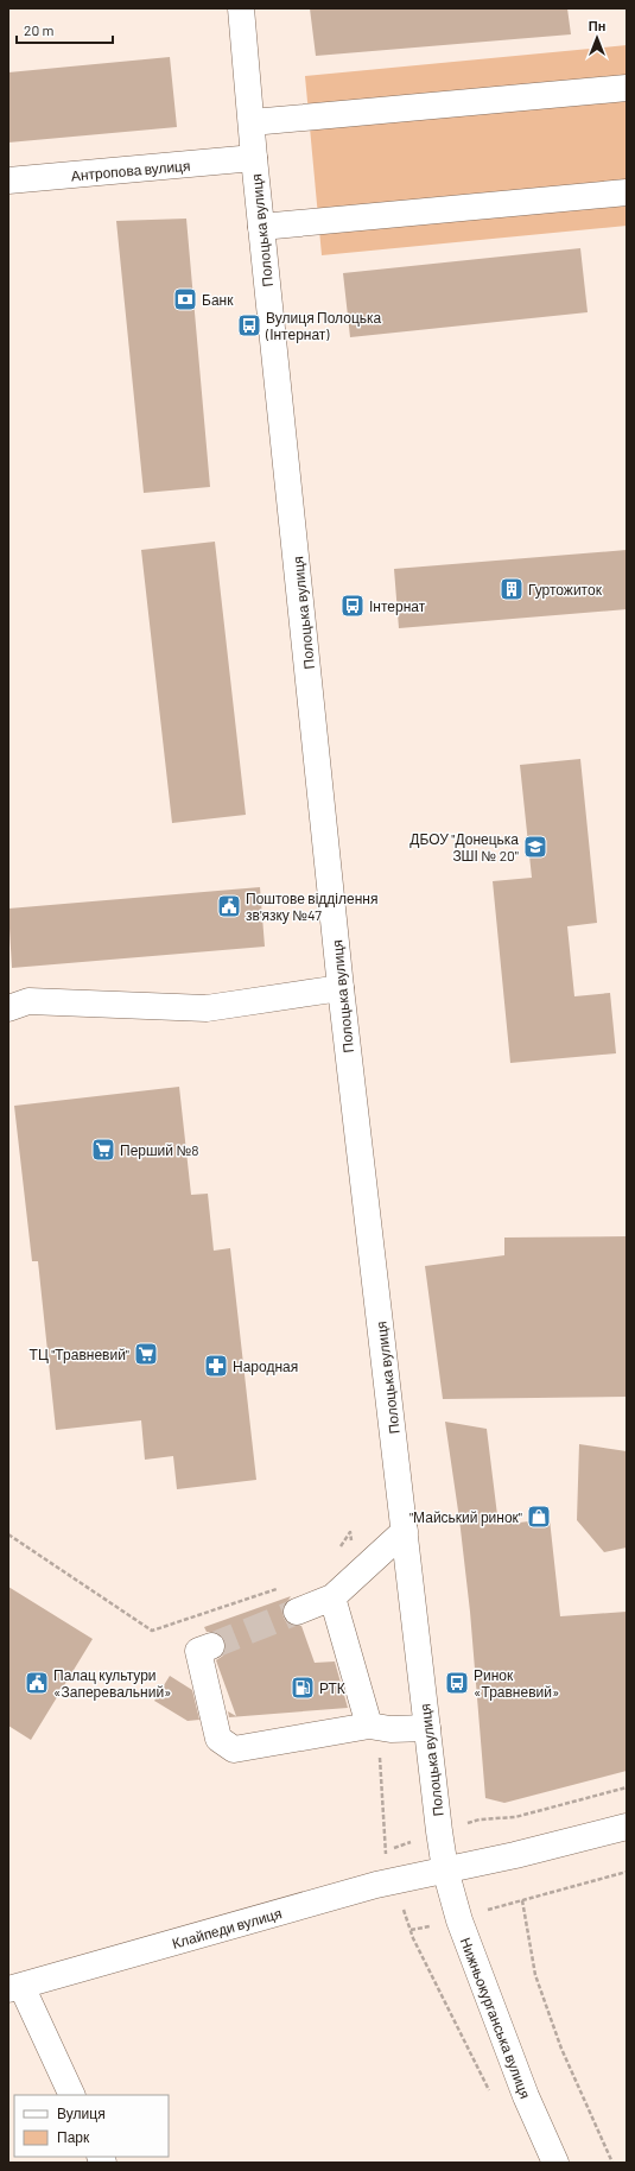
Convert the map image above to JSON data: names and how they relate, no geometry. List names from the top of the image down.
{
  "streets": {
    "main road": [
      "Антропова вулиця",
      "Полоцька вулиця",
      "Клайпеди вулиця",
      "Нижньокурганська вулиця"
    ]
  },
  "crossings": [
    ["Антропова вулиця", "Полоцька вулиця"],
    ["Полоцька вулиця", "Клайпеди вулиця"],
    ["Полоцька вулиця", "Нижньокурганська вулиця"],
    ["Клайпеди вулиця", "Нижньокурганська вулиця"]
  ],
  "places": {
    "bank": ["Банк"],
    "bus stop": ["Вулиця Полоцька (Інтернат)", "Інтернат", "Ринок «Травневий»"],
    "building": ["Гуртожиток"],
    "school or university": ["ДБОУ \"Донецька ЗШІ № 20\""],
    "public building": ["Поштове відділення зв'язку №47", "Палац культури «Заперевальний»"],
    "supermarket": ["Перший №8", "ТЦ \"Травневий\""],
    "pharmacy": ["Народная"],
    "shop": ["\"Майський ринок\""],
    "fuel station": ["РТК"]
  },
  "legend": ["Вулиця", "Парк"],
  "scale_bar": "20 m",
  "north": "top"
}
